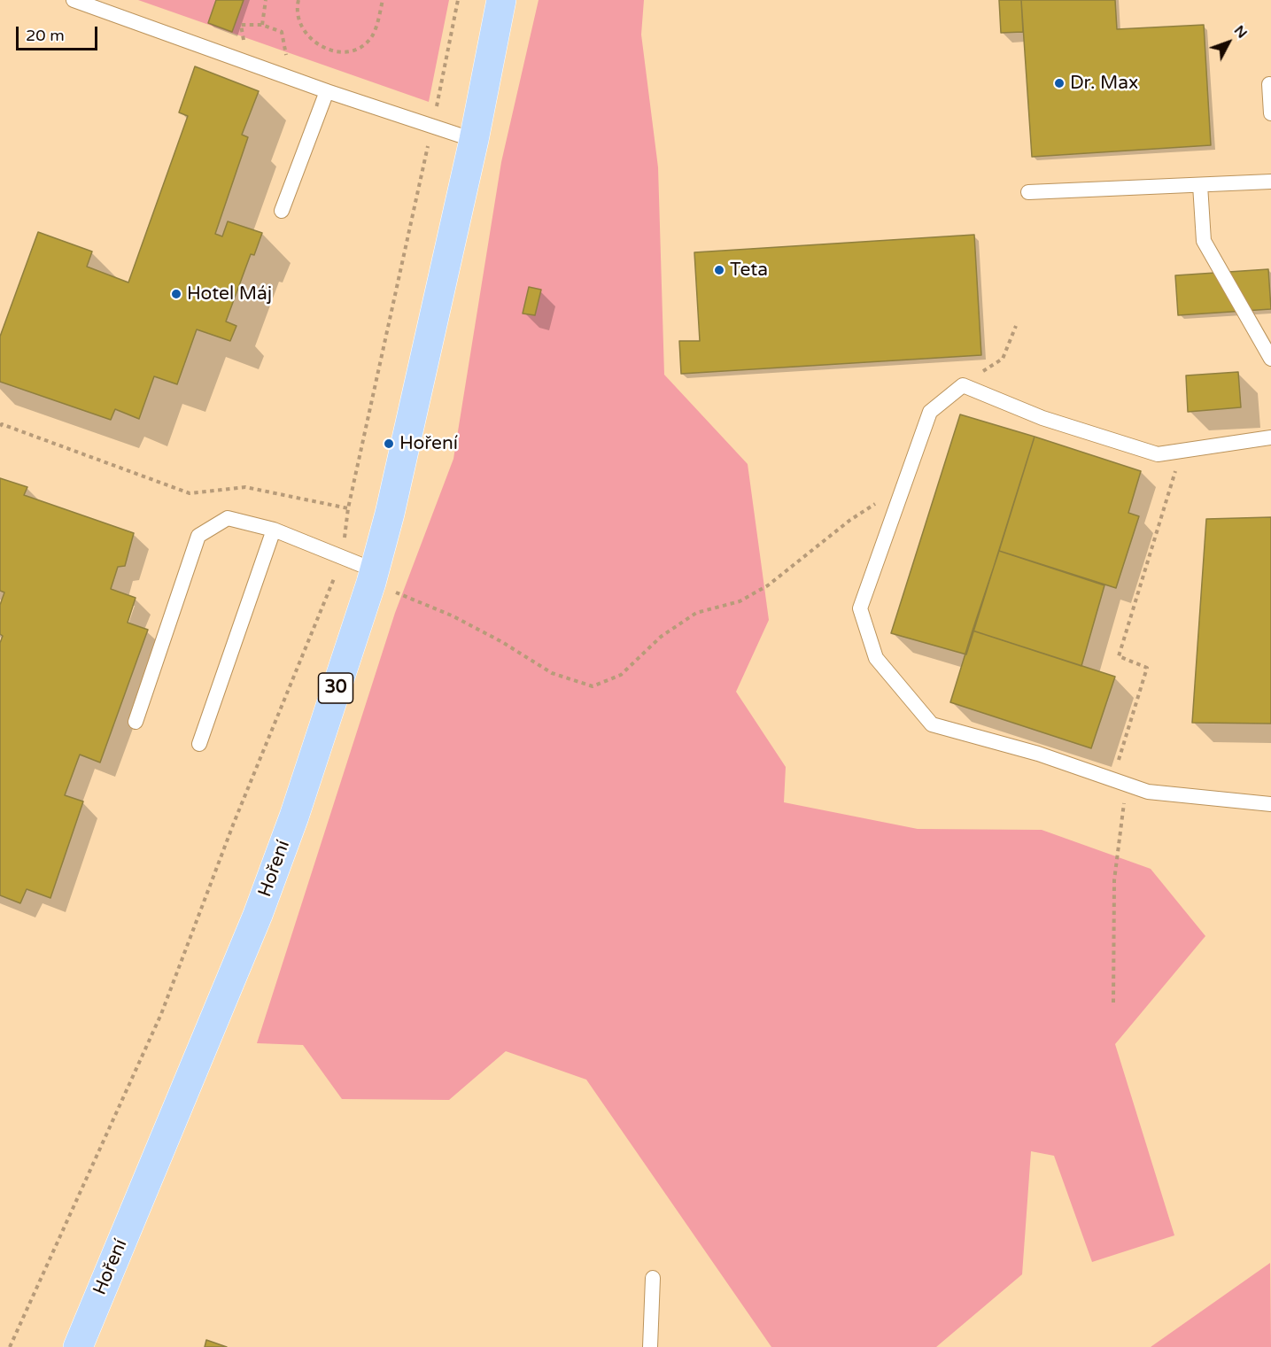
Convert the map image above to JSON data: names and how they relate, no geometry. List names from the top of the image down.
{
  "streets": {
    "main road": ["30", "Hoření"]
  },
  "places": [
    "Dr. Max",
    "Teta",
    "Hotel Máj",
    "Hoření"
  ],
  "scale_bar": "20 m",
  "north": "top right"
}
